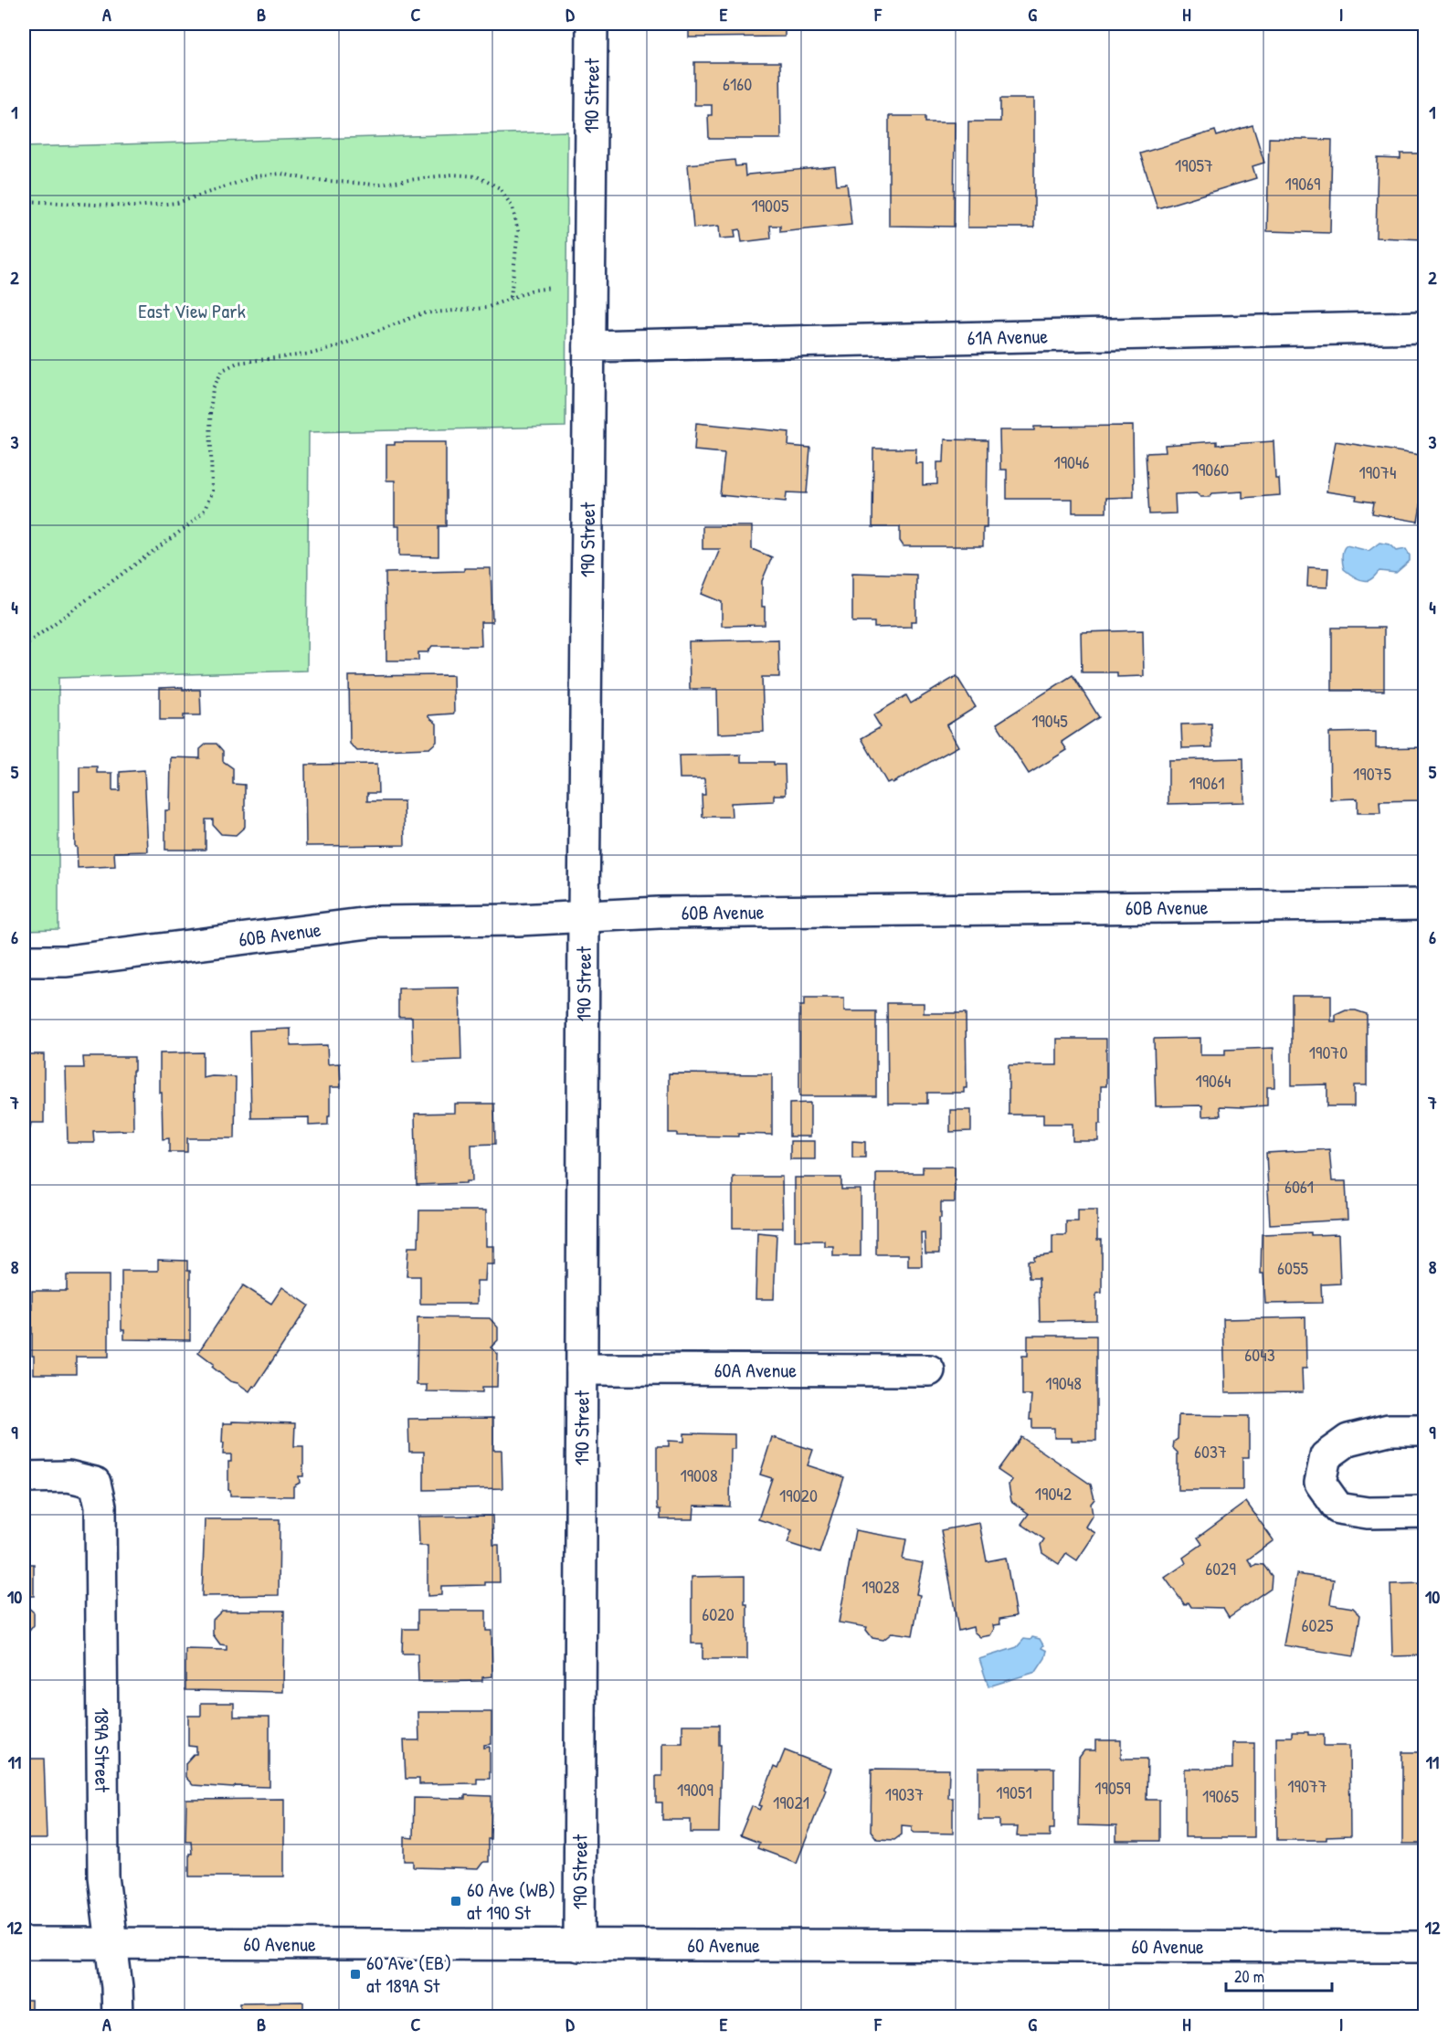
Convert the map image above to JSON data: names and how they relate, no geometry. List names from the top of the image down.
{
  "streets": {
    "street": [
      "190 Street",
      "61A Avenue",
      "60B Avenue",
      "60A Avenue",
      "189A Street",
      "60 Avenue"
    ]
  },
  "crossings": [
    ["190 Street", "61A Avenue"],
    ["190 Street", "60B Avenue"],
    ["190 Street", "60A Avenue"],
    ["190 Street", "60 Avenue"],
    ["189A Street", "60 Avenue"]
  ],
  "parks": ["East View Park"],
  "places": {
    "transit": ["60 Ave (WB) at 190 St", "60 Ave (EB) at 189A St"]
  },
  "house_numbers": [
    "6160",
    "19057",
    "19069",
    "19005",
    "19046",
    "19060",
    "19074",
    "19045",
    "19075",
    "19061",
    "19070",
    "19064",
    "6061",
    "6055",
    "6043",
    "19048",
    "6037",
    "19008",
    "19042",
    "19020",
    "6029",
    "19028",
    "6020",
    "6025",
    "19077",
    "19059",
    "19009",
    "19051",
    "19037",
    "19065",
    "19021"
  ],
  "scale_bar": "20 m",
  "grid": {
    "columns": [
      "A",
      "B",
      "C",
      "D",
      "E",
      "F",
      "G",
      "H",
      "I"
    ],
    "rows": [
      "1",
      "2",
      "3",
      "4",
      "5",
      "6",
      "7",
      "8",
      "9",
      "10",
      "11",
      "12"
    ]
  }
}
